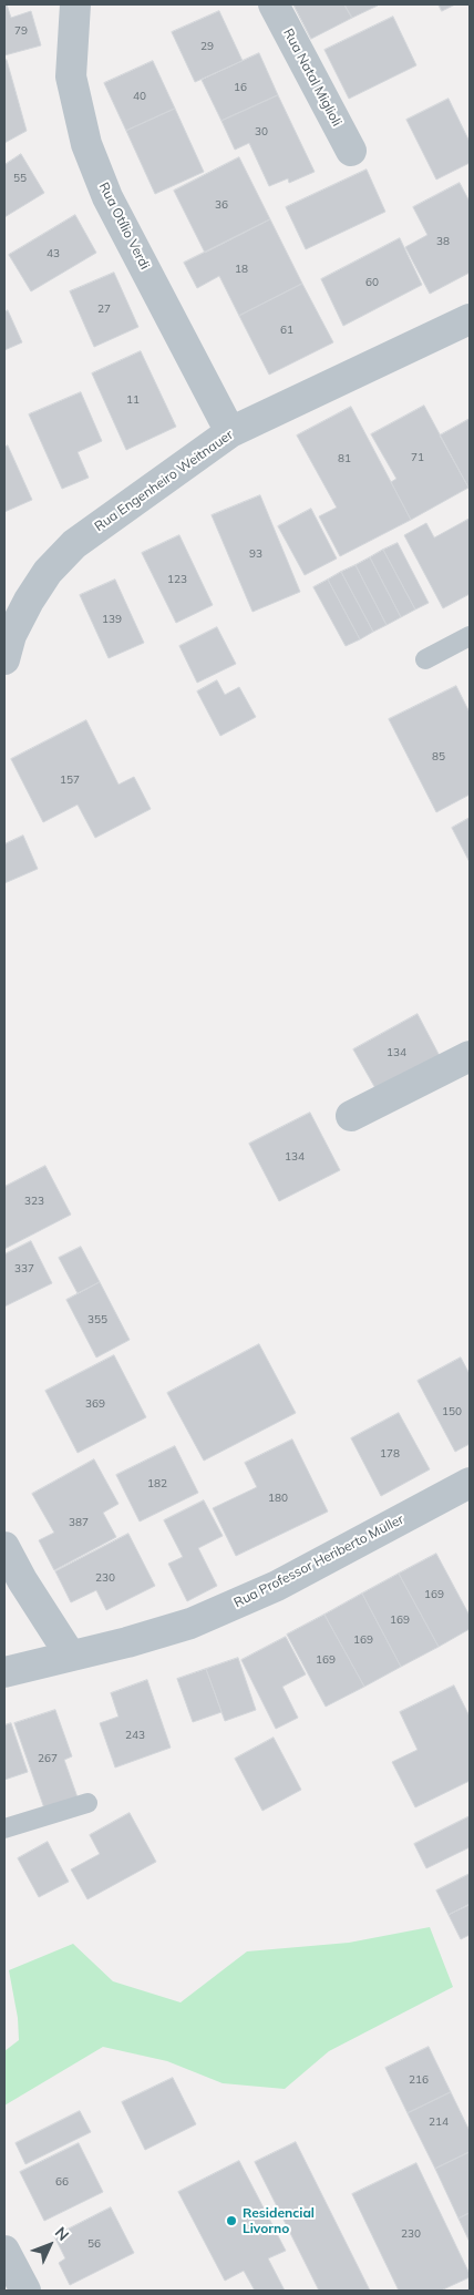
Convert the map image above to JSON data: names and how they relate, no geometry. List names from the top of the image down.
{
  "streets": {
    "street": [
      "Rua Natal Miglioli",
      "Rua Otílio Verdi",
      "Rua Engenheiro Weitnauer",
      "Rua Professor Heriberto Müller"
    ]
  },
  "crossings": [
    ["Rua Otílio Verdi", "Rua Engenheiro Weitnauer"]
  ],
  "places": ["Residencial Livorno"],
  "house_numbers": [
    "79",
    "29",
    "16",
    "40",
    "30",
    "55",
    "36",
    "38",
    "43",
    "18",
    "60",
    "27",
    "61",
    "11",
    "71",
    "81",
    "93",
    "123",
    "139",
    "85",
    "157",
    "134",
    "134",
    "323",
    "337",
    "355",
    "369",
    "150",
    "178",
    "182",
    "180",
    "387",
    "230",
    "169",
    "169",
    "169",
    "169",
    "243",
    "267",
    "216",
    "214",
    "66",
    "230",
    "56"
  ],
  "north": "top right"
}
